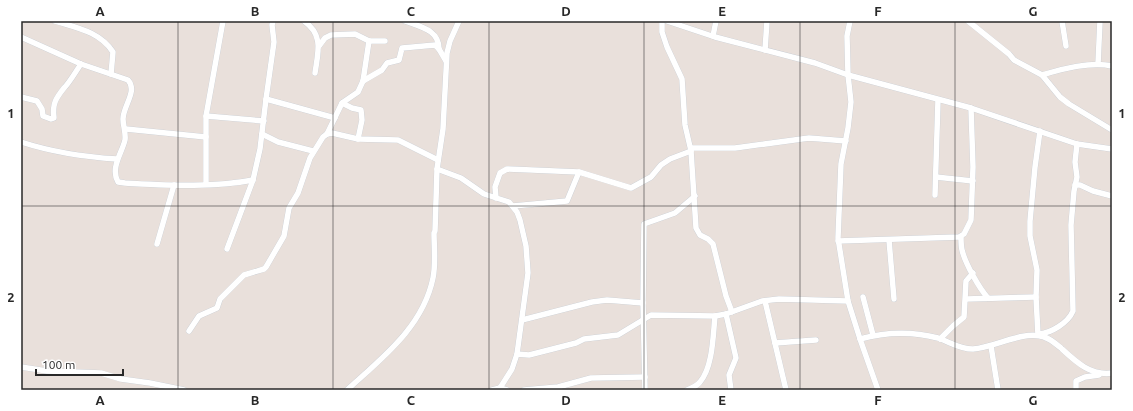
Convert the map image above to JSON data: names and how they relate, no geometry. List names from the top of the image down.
{
  "scale_bar": "100 m",
  "grid": {
    "columns": [
      "A",
      "B",
      "C",
      "D",
      "E",
      "F",
      "G"
    ],
    "rows": ["1", "2"]
  }
}
